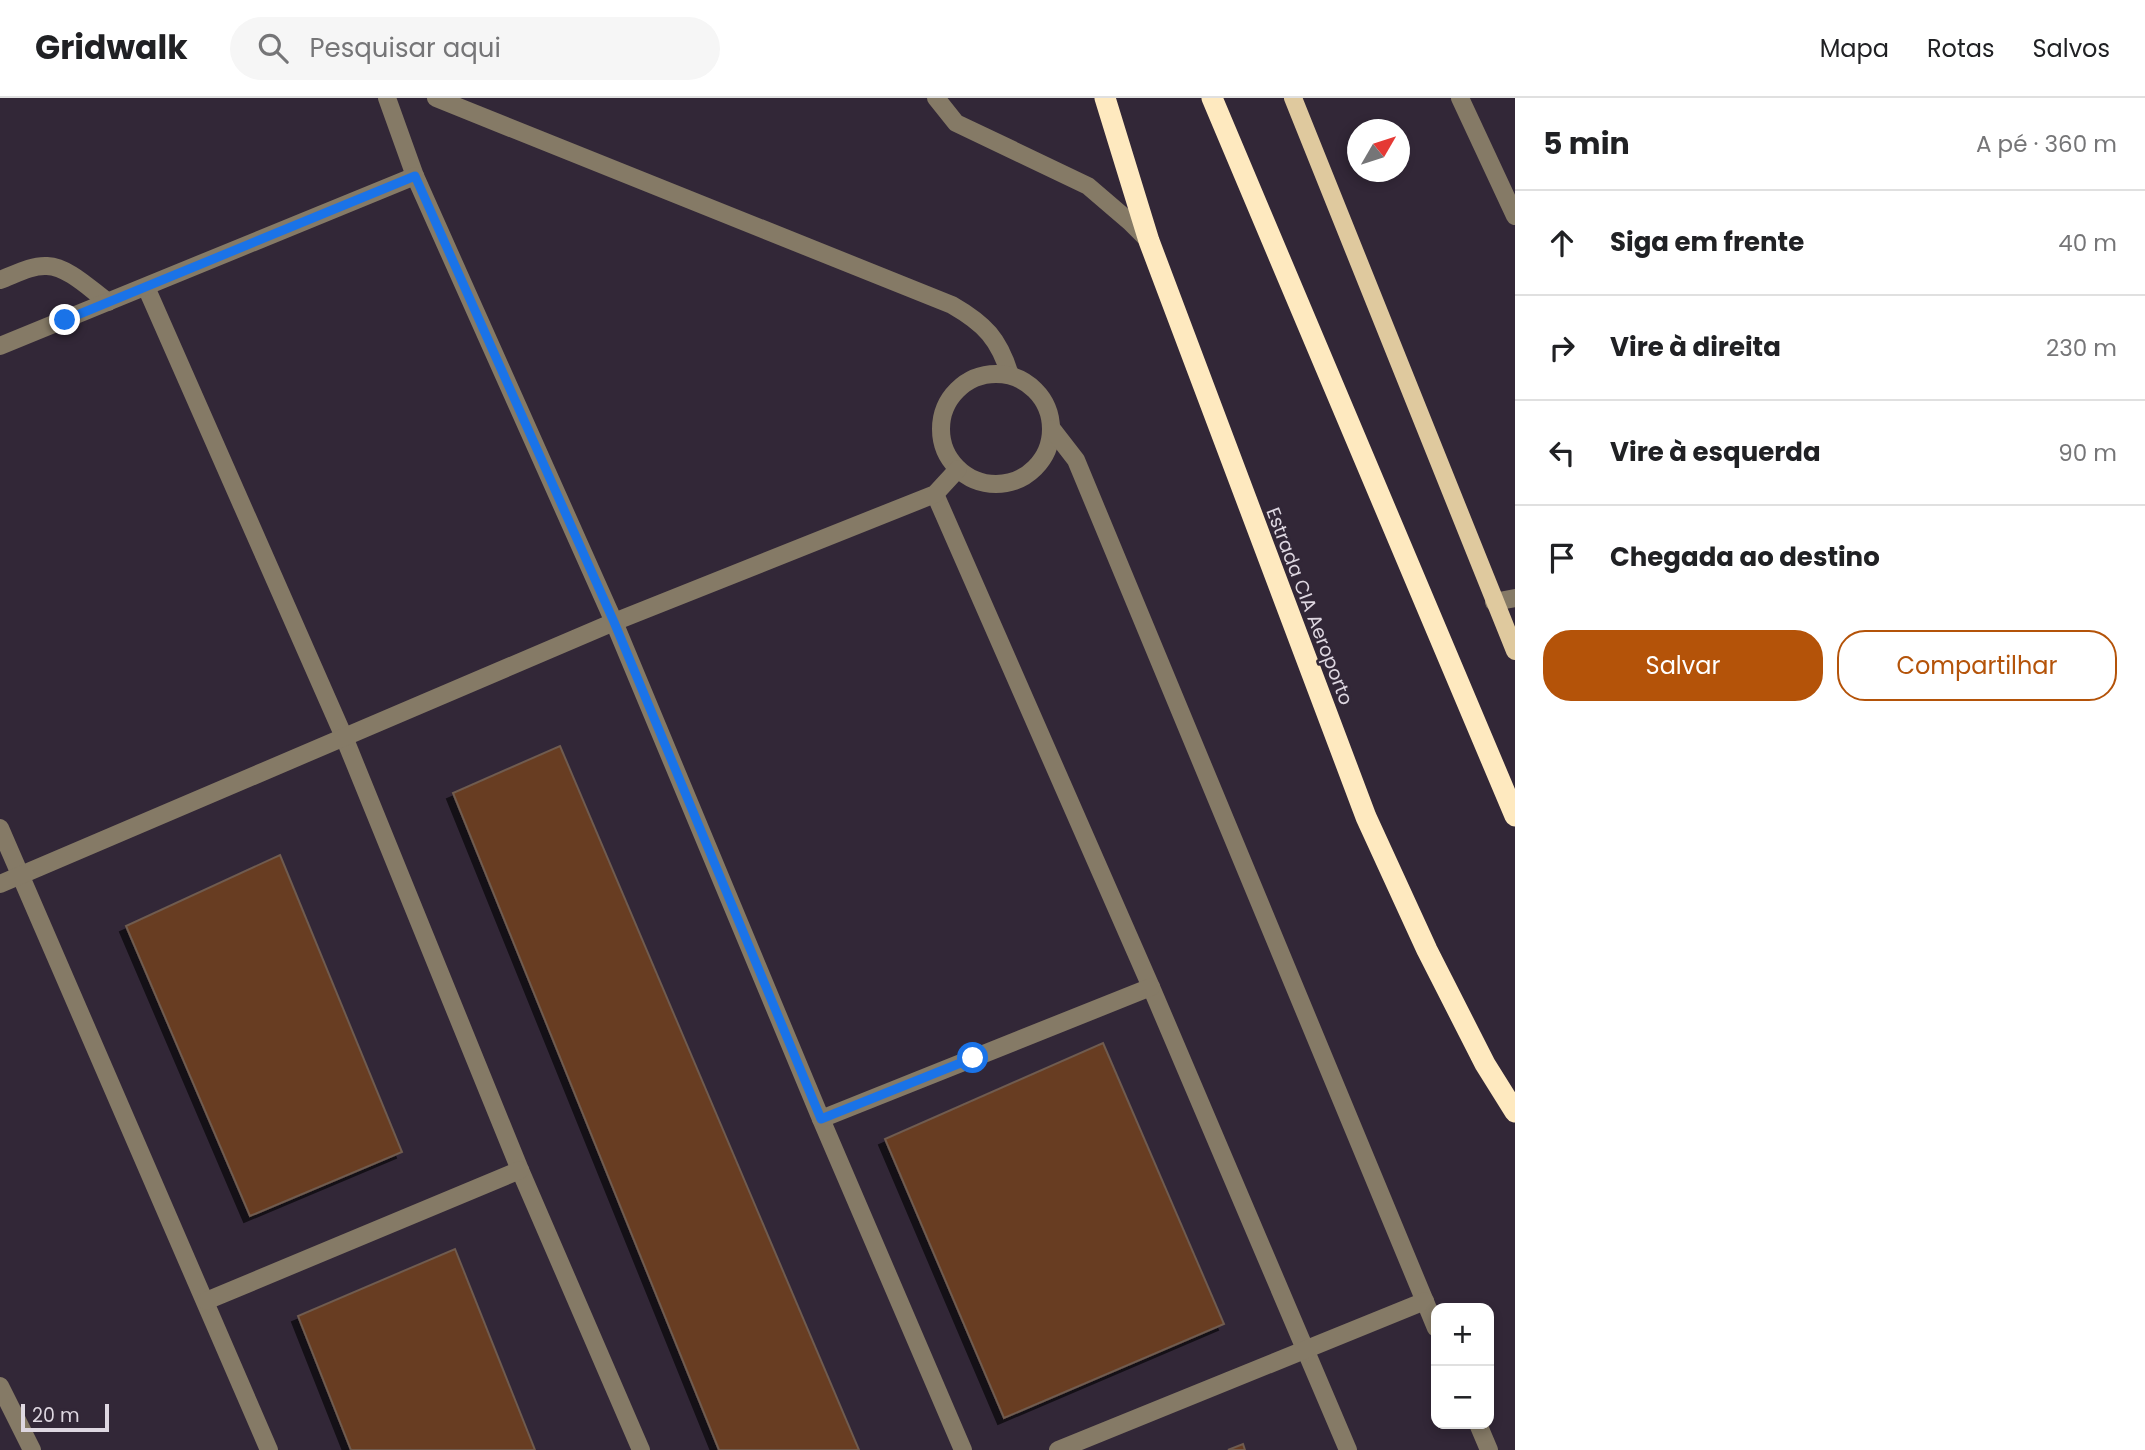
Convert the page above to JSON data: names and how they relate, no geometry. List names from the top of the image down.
{
  "streets": {
    "highway": ["Estrada CIA Aeroporto"]
  },
  "scale_bar": "20 m",
  "north": "top right",
  "page": {
    "header": "Gridwalk",
    "search": "Pesquisar aqui",
    "nav": ["Mapa", "Rotas", "Salvos"],
    "heading": ["5 min", "A pé · 360 m"],
    "list": [
      ["Siga em frente", "40 m"],
      ["Vire à direita", "230 m"],
      ["Vire à esquerda", "90 m"],
      "Chegada ao destino"
    ],
    "buttons": ["Salvar", "Compartilhar"],
    "map_buttons": ["+", "−"],
    "scale": "20 m"
  }
}
